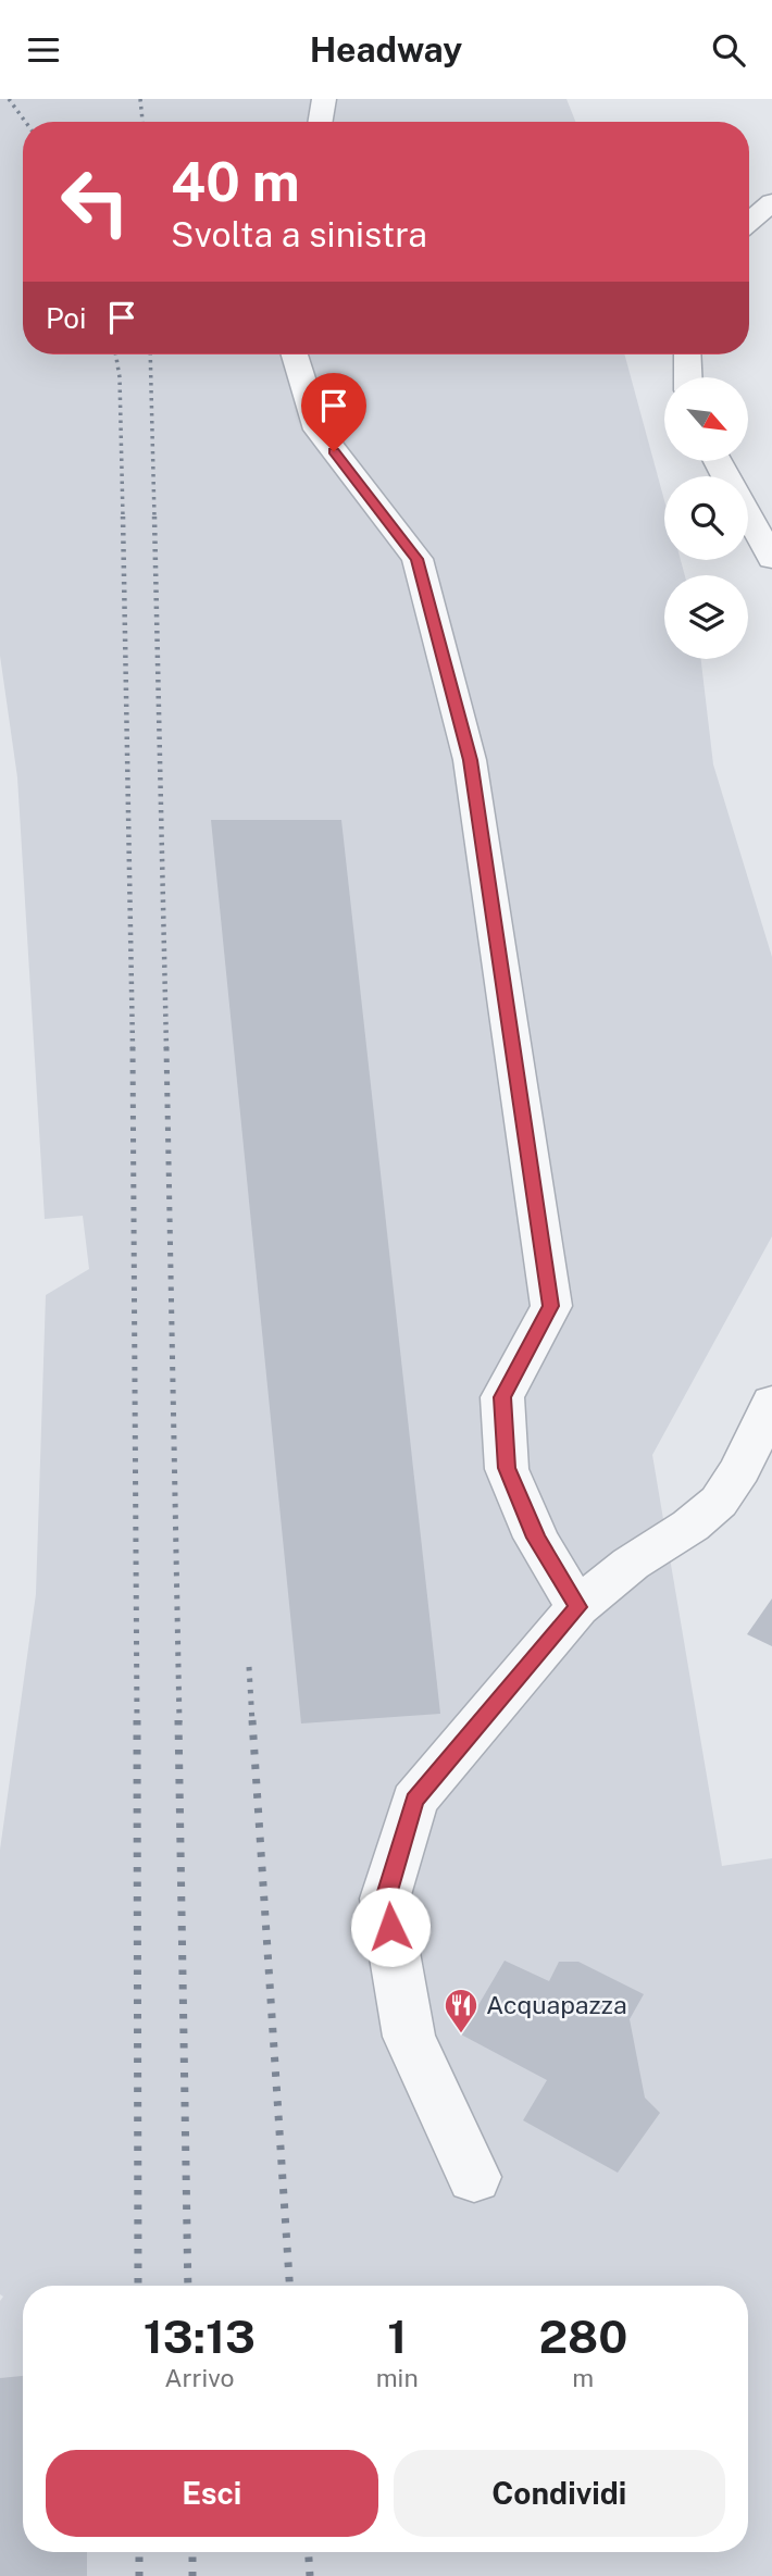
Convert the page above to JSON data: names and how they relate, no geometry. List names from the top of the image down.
{
  "places": {
    "restaurant": ["Acquapazza"]
  },
  "north": "bottom right",
  "page": {
    "header": "Headway",
    "turn": ["40 m", "Svolta a sinistra"],
    "then": "Poi",
    "eta": [
      "13:13",
      "Arrivo",
      "1",
      "min",
      "280",
      "m"
    ],
    "buttons": ["Esci", "Condividi"]
  }
}
